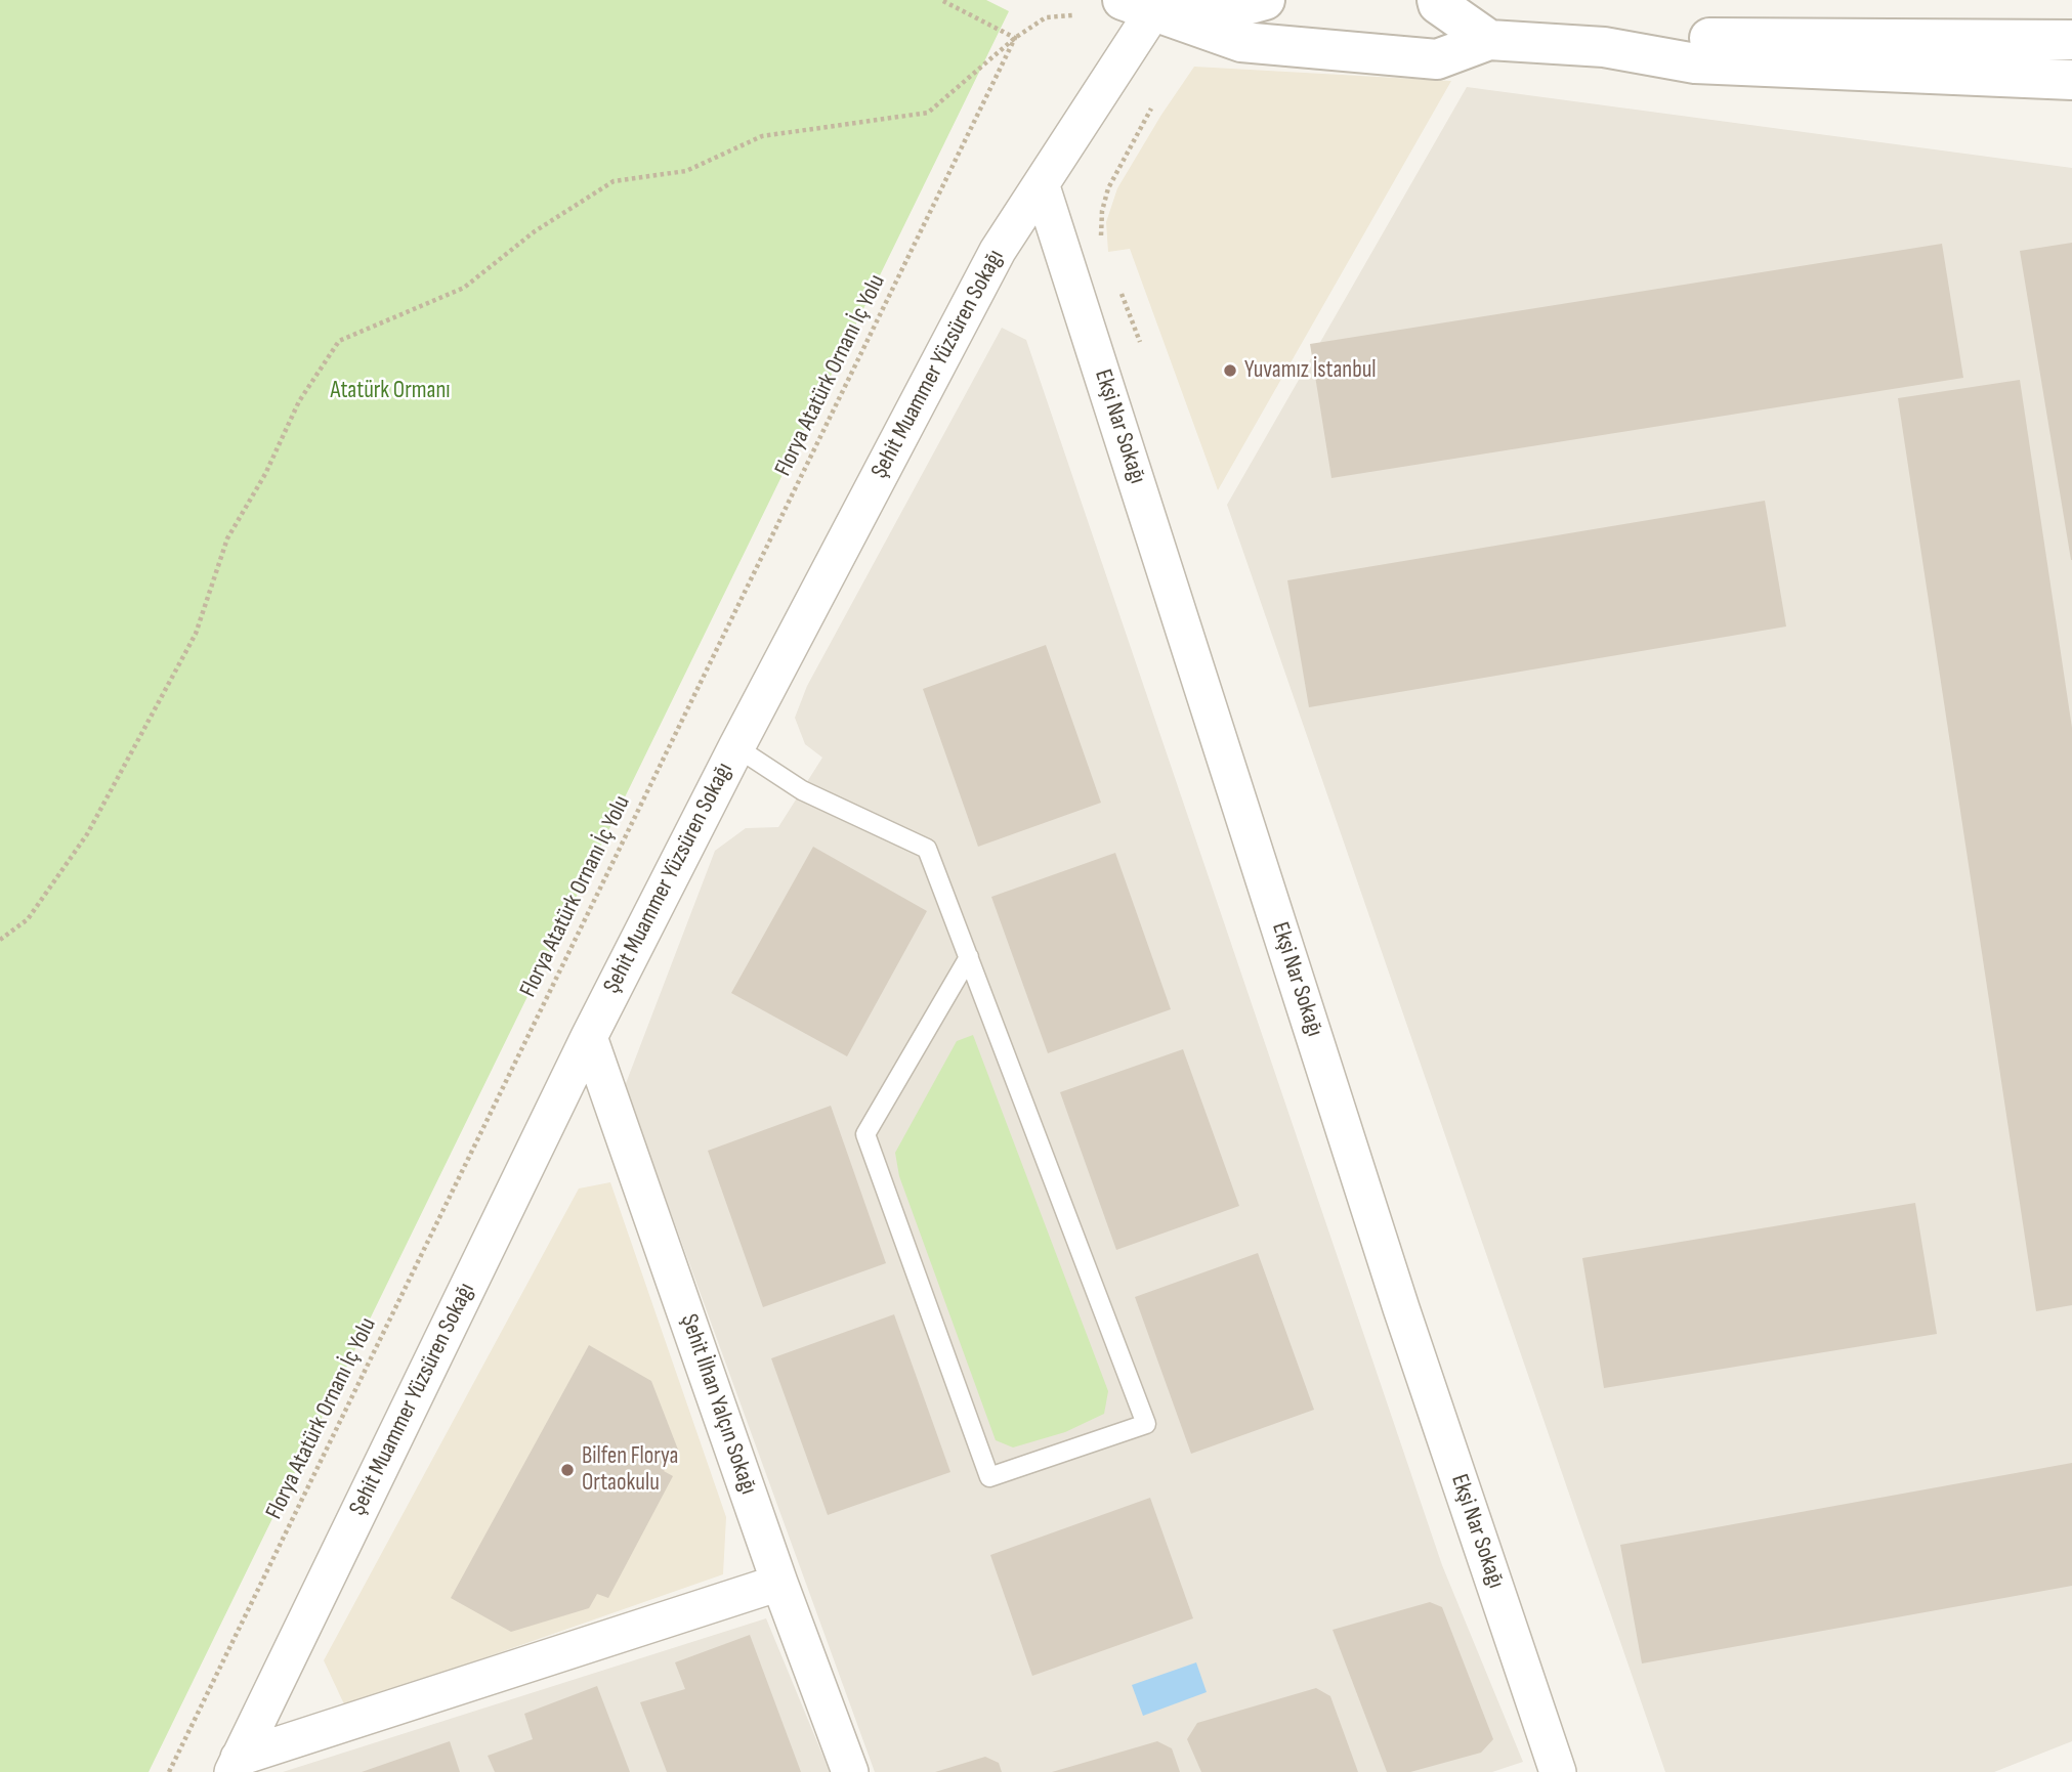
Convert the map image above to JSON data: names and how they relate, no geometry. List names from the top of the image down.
{
  "streets": {
    "street": ["Şehit Muammer Yüzsüren Sokağı", "Ekşi Nar Sokağı", "Şehit İlhan Yalçın Sokağı"],
    "path": ["Florya Atatürk Ornanı İç Yolu"]
  },
  "crossings": [
    ["Şehit Muammer Yüzsüren Sokağı", "Ekşi Nar Sokağı"],
    ["Şehit Muammer Yüzsüren Sokağı", "Şehit İlhan Yalçın Sokağı"]
  ],
  "parks": ["Atatürk Ormanı"],
  "places": ["Yuvamız İstanbul", "Bilfen Florya Ortaokulu"]
}
